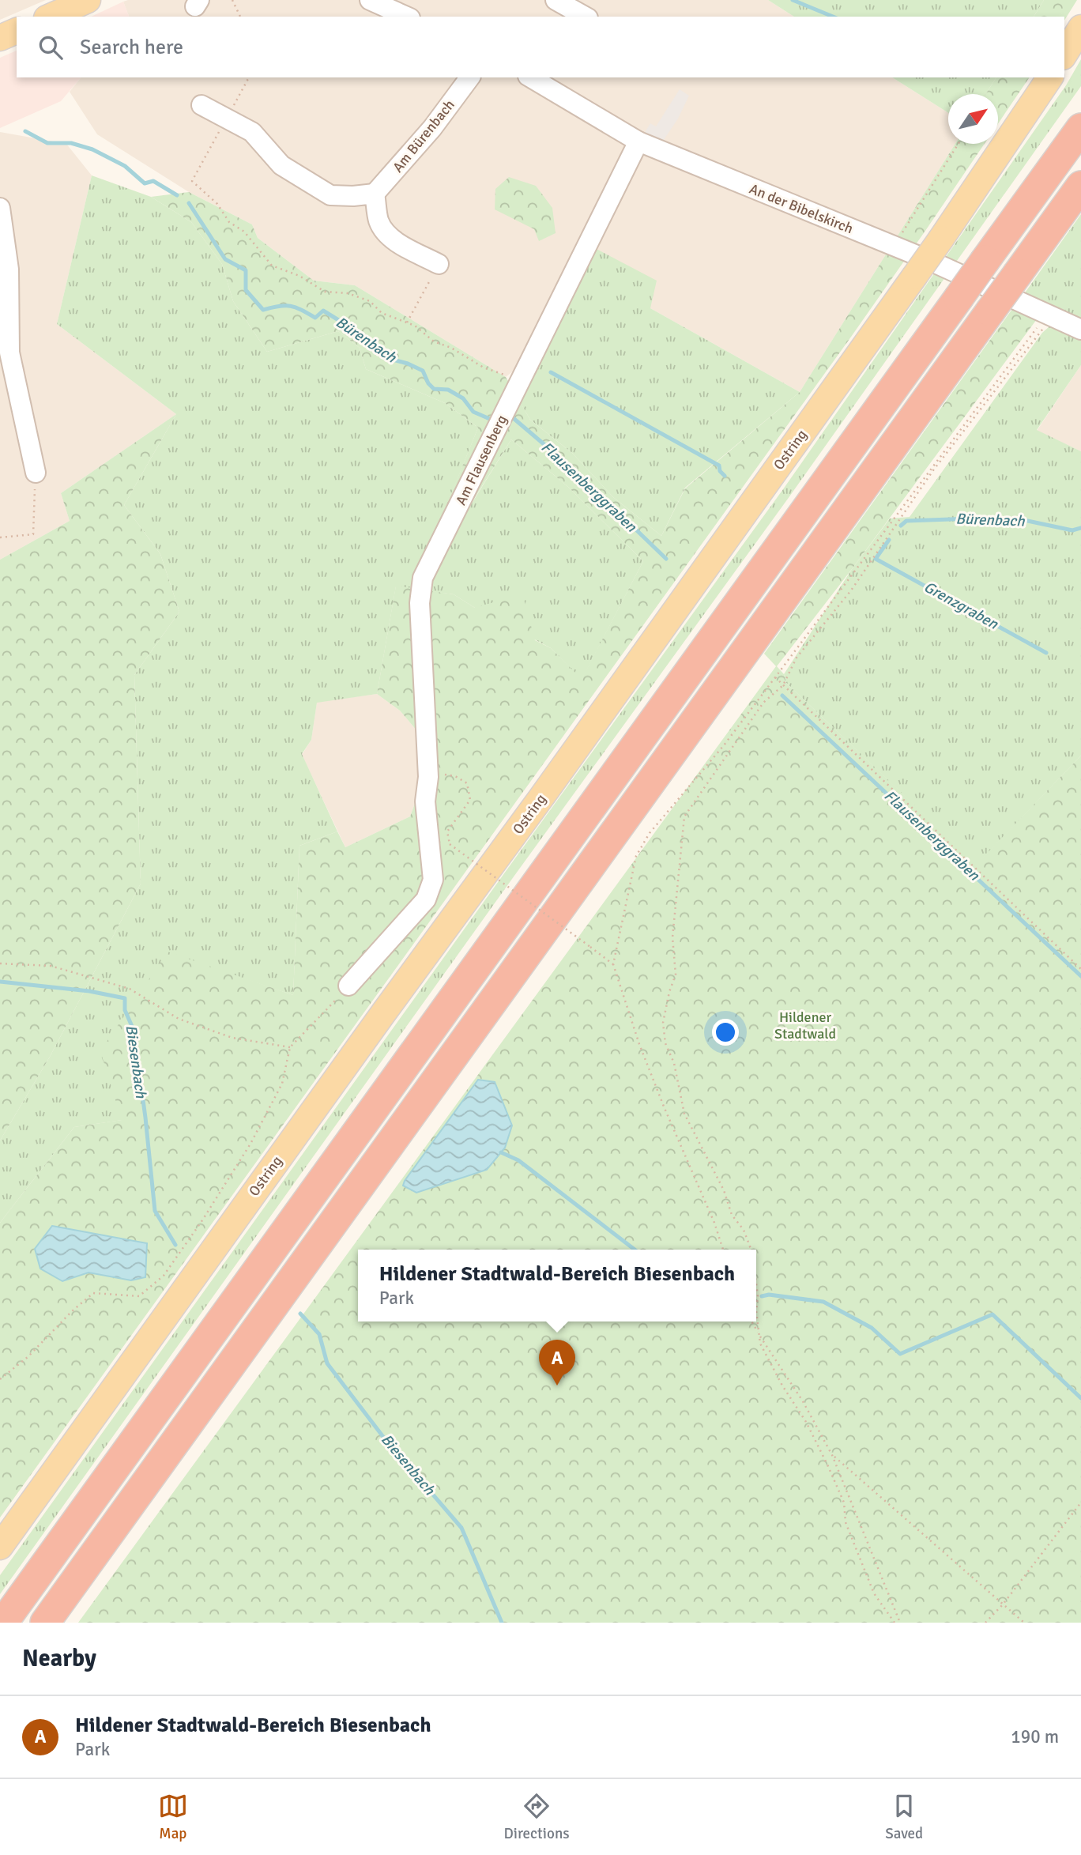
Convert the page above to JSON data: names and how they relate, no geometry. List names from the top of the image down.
{
  "streets": {
    "main road": ["Ostring"],
    "street": ["Am Bürenbach", "An der Bibelskirch", "Am Flausenberg"]
  },
  "crossings": [
    ["An der Bibelskirch", "Am Flausenberg"]
  ],
  "water": [
    "Bürenbach",
    "Flausenberggraben",
    "Grenzgraben",
    "Biesenbach"
  ],
  "parks": ["Hildener Stadtwald"],
  "north": "top right",
  "page": {
    "search": "Search here",
    "popup": ["Hildener Stadtwald-Bereich Biesenbach", "Park"],
    "pins": "A",
    "heading": "Nearby",
    "list": [
      {
        "mark": "A",
        "name": "Hildener Stadtwald-Bereich Biesenbach",
        "note": "Park",
        "value": "190 m"
      }
    ],
    "nav": ["Map", "Directions", "Saved"]
  }
}
